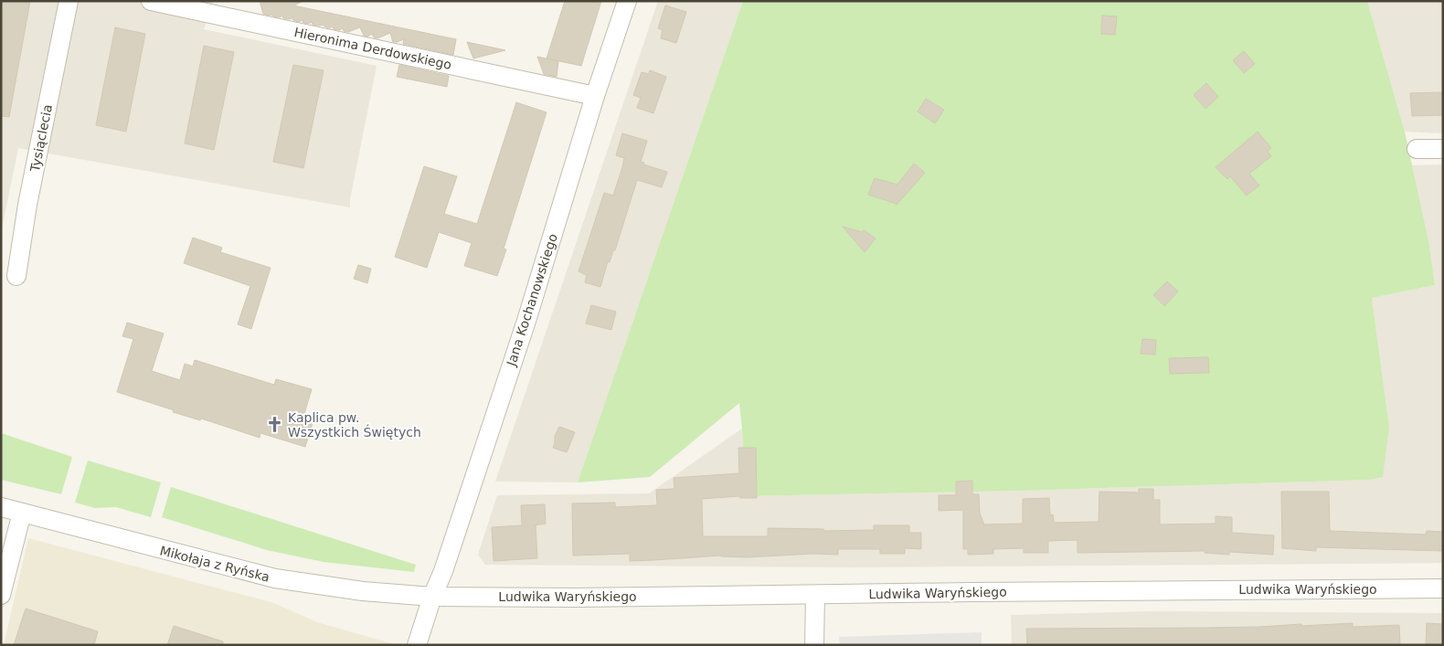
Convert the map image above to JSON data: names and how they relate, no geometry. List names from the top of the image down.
{
  "streets": {
    "street": [
      "Hieronima Derdowskiego",
      "Tysiąclecia",
      "Jana Kochanowskiego",
      "Mikołaja z Ryńska",
      "Ludwika Waryńskiego"
    ]
  },
  "crossings": [
    ["Hieronima Derdowskiego", "Jana Kochanowskiego"],
    ["Jana Kochanowskiego", "Mikołaja z Ryńska"],
    ["Jana Kochanowskiego", "Ludwika Waryńskiego"],
    ["Mikołaja z Ryńska", "Ludwika Waryńskiego"]
  ],
  "places": {
    "church": ["Kaplica pw. Wszystkich Świętych"]
  }
}
